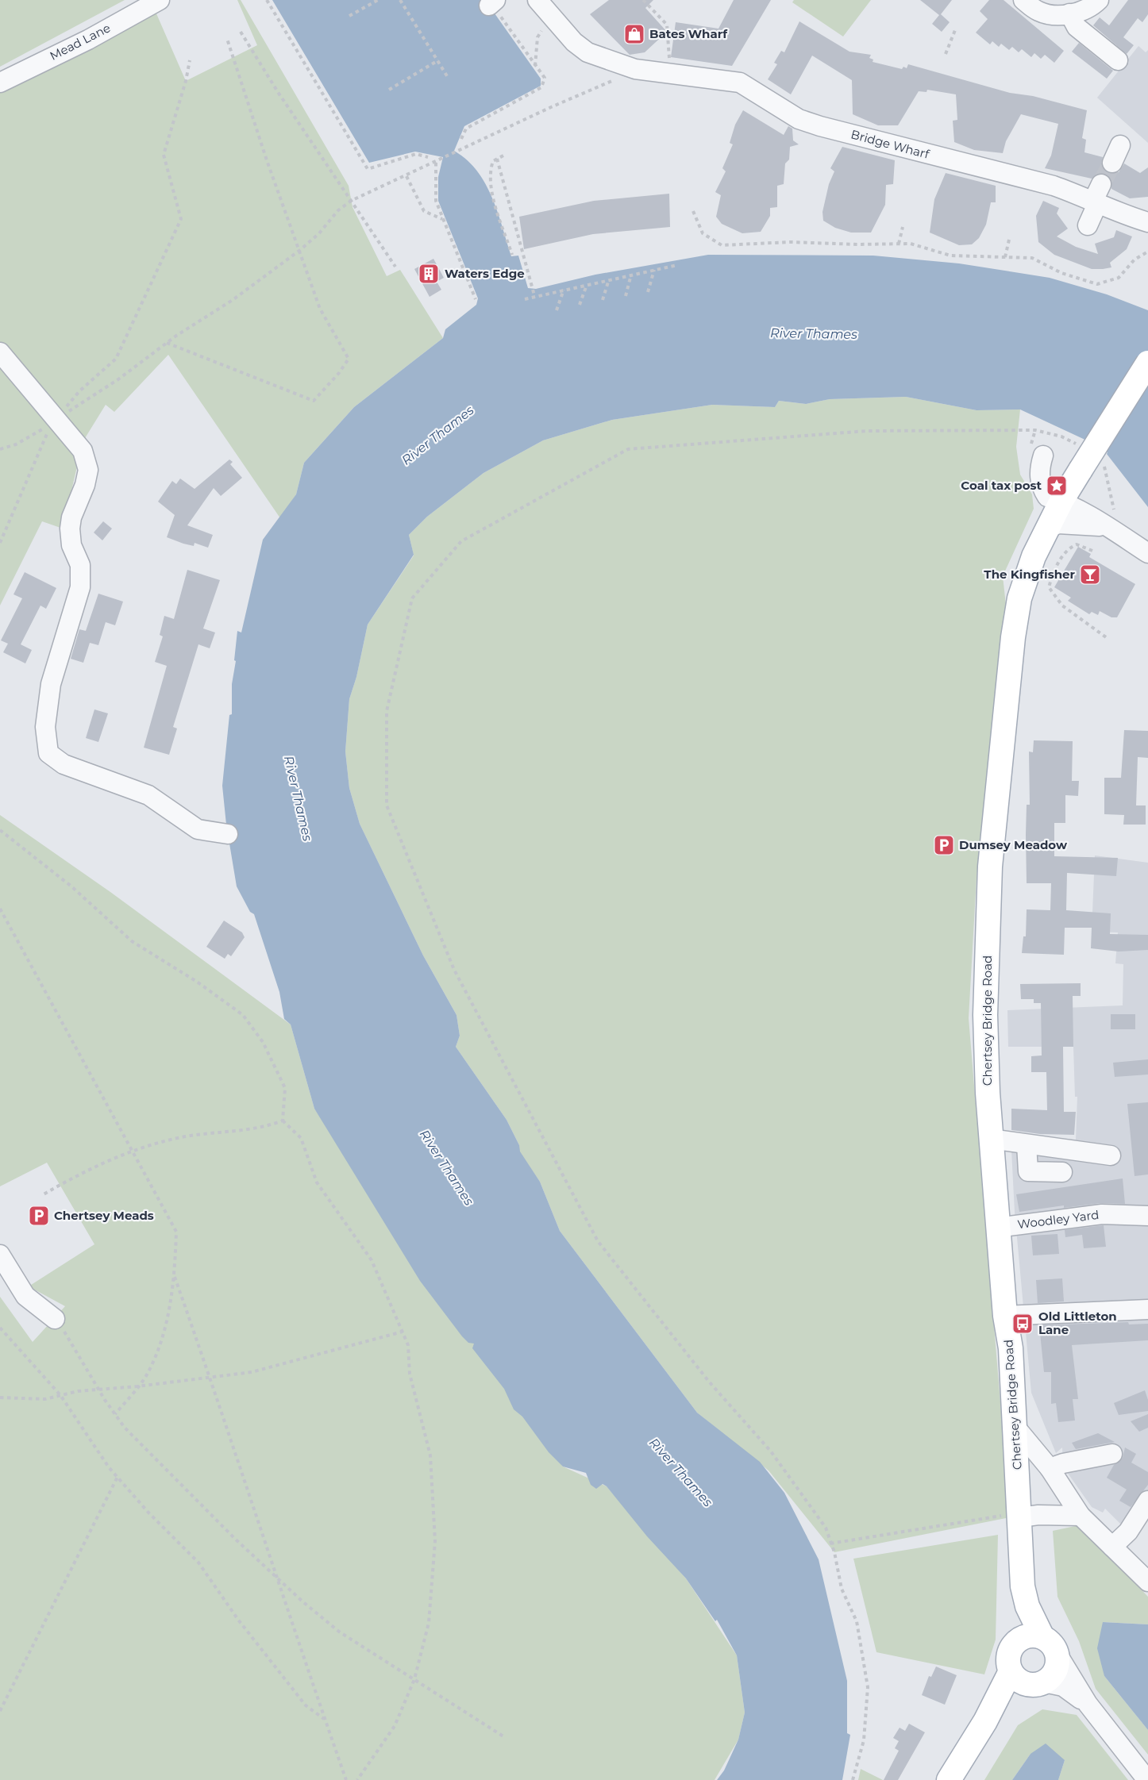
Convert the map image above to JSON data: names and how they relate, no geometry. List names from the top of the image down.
{
  "streets": {
    "main road": ["Chertsey Bridge Road"],
    "street": ["Mead Lane", "Bridge Wharf", "Woodley Yard"]
  },
  "crossings": [
    ["Chertsey Bridge Road", "Woodley Yard"]
  ],
  "water": ["River Thames"],
  "places": {
    "shop": ["Bates Wharf"],
    "building": ["Waters Edge"],
    "place": ["Coal tax post"],
    "bar": ["The Kingfisher"],
    "parking": ["Dumsey Meadow", "Chertsey Meads"],
    "bus stop": ["Old Littleton Lane"]
  }
}
